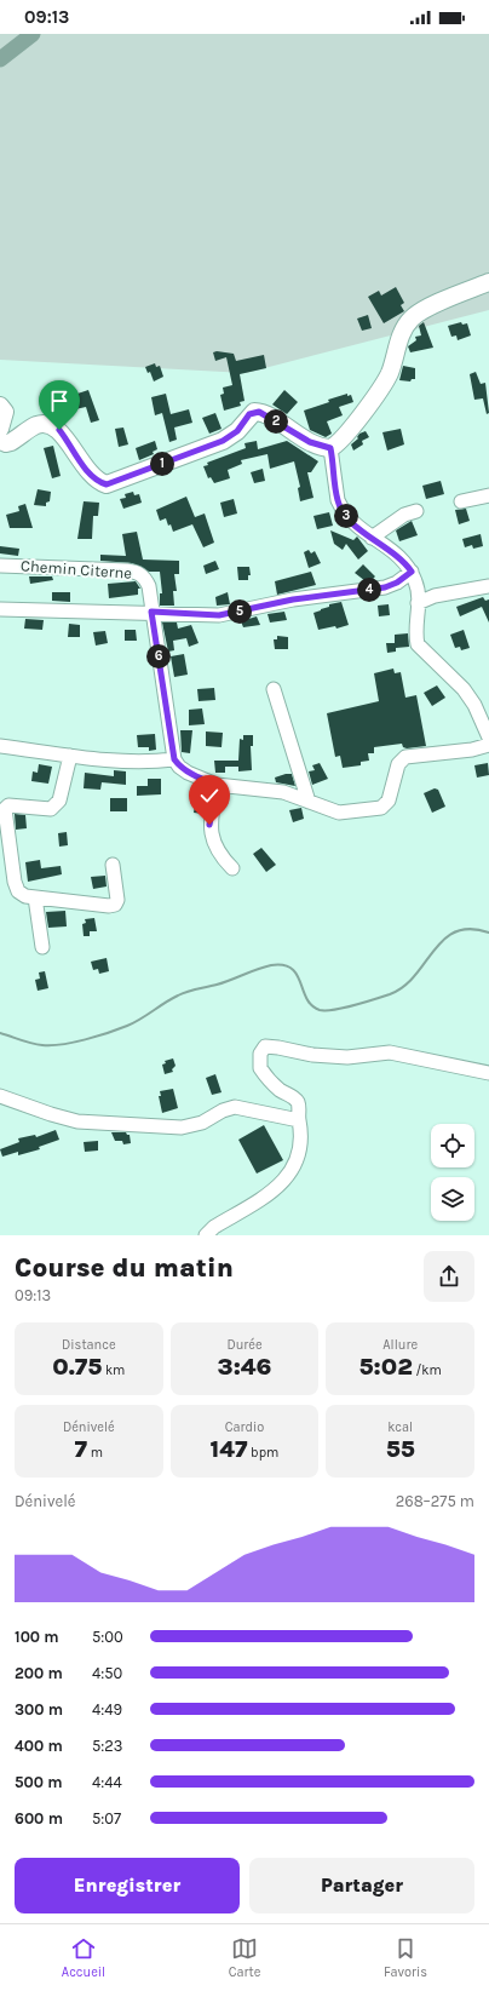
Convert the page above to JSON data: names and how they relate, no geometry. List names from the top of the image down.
{
  "streets": {
    "street": ["Chemin Citerne"]
  },
  "page": {
    "status": "09:13",
    "pins": [
      "2",
      "1",
      "3",
      "4",
      "5",
      "6"
    ],
    "heading": ["Course du matin", "09:13"],
    "stats": [
      ["Distance", "0.75 km"],
      ["Durée", "3:46"],
      ["Allure", "5:02 /km"],
      ["Dénivelé", "7 m"],
      ["Cardio", "147 bpm"],
      ["kcal", "55"]
    ],
    "chart": ["Dénivelé", "268–275 m"],
    "list": [
      {
        "name": "100 m",
        "note": "5:00"
      },
      {
        "name": "200 m",
        "note": "4:50"
      },
      {
        "name": "300 m",
        "note": "4:49"
      },
      {
        "name": "400 m",
        "note": "5:23"
      },
      {
        "name": "500 m",
        "note": "4:44"
      },
      {
        "name": "600 m",
        "note": "5:07"
      }
    ],
    "buttons": ["Enregistrer", "Partager"],
    "tabs": ["Accueil", "Carte", "Favoris"]
  }
}
